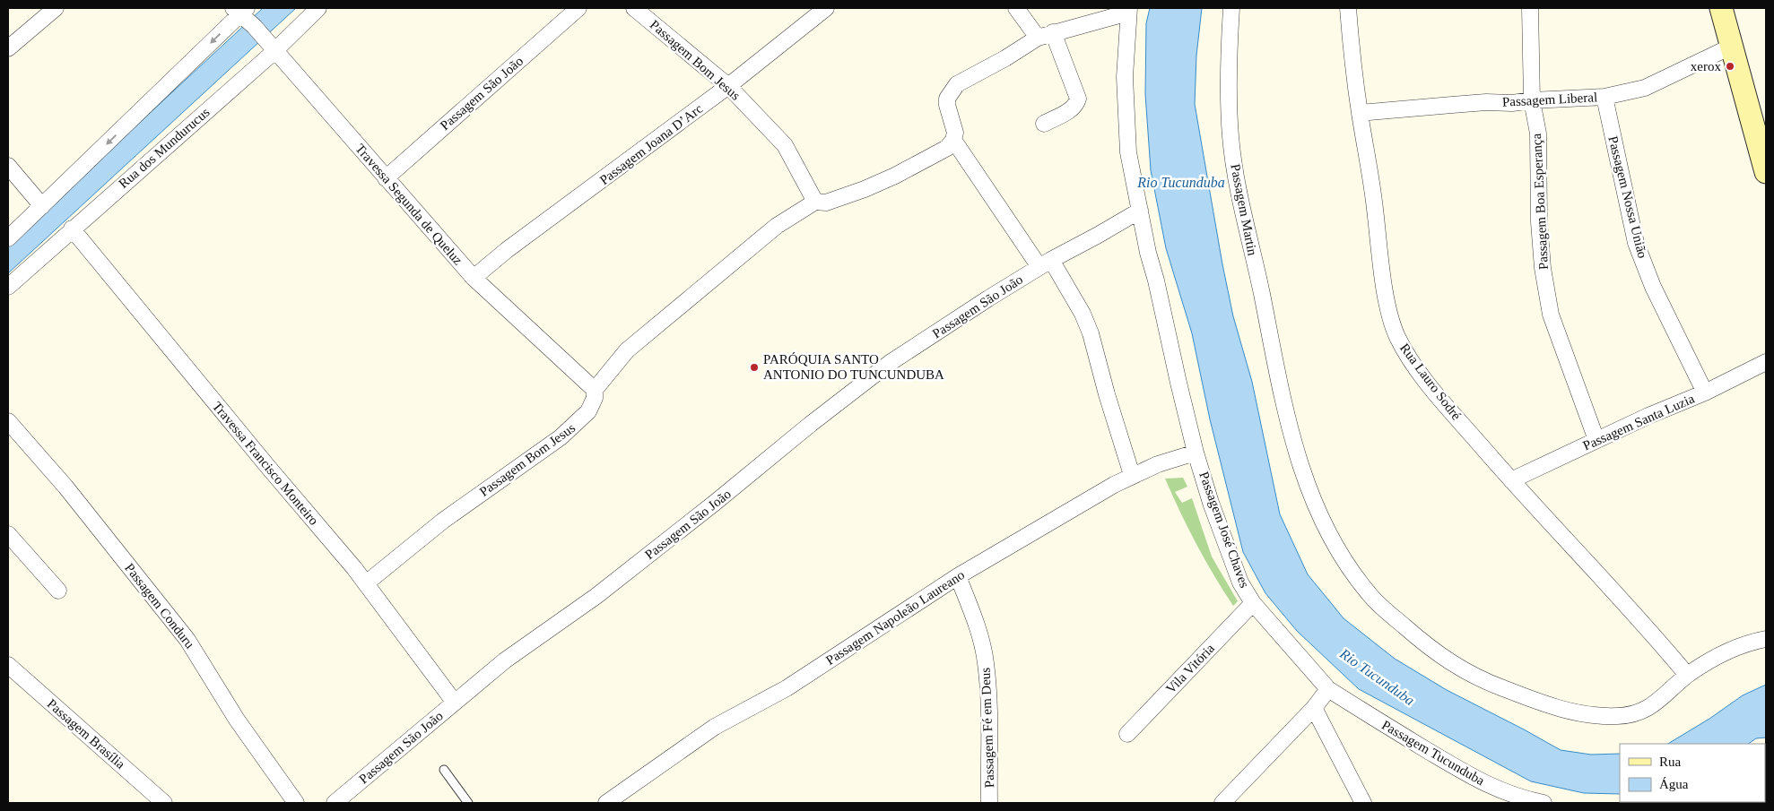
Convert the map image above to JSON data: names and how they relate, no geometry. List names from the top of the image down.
{
  "streets": {
    "street": [
      "Passagem Bom Jesus",
      "Passagem São João",
      "Passagem Liberal",
      "Passagem Joana D’Arc",
      "Rua dos Mundurucus",
      "Passagem Nossa União",
      "Passagem Boa Esperança",
      "Travessa Segunda de Queluz",
      "Passagem Martin",
      "Rua Lauro Sodré",
      "Passagem Santa Luzia",
      "Travessa Francisco Monteiro",
      "Passagem José Chaves",
      "Passagem Conduru",
      "Passagem Napoleão Laureano",
      "Vila Vitória",
      "Passagem Fé em Deus",
      "Passagem Brasília",
      "Passagem Tucunduba"
    ]
  },
  "crossings": [
    ["Passagem Bom Jesus", "Passagem Joana D’Arc"],
    ["Passagem Bom Jesus", "Travessa Segunda de Queluz"],
    ["Passagem Bom Jesus", "Travessa Francisco Monteiro"],
    ["Passagem São João", "Travessa Segunda de Queluz"],
    ["Passagem São João", "Travessa Francisco Monteiro"],
    ["Passagem São João", "Passagem José Chaves"],
    ["Passagem Liberal", "Passagem Nossa União"],
    ["Passagem Liberal", "Passagem Boa Esperança"],
    ["Passagem Liberal", "Rua Lauro Sodré"],
    ["Passagem Joana D’Arc", "Travessa Segunda de Queluz"],
    ["Rua dos Mundurucus", "Travessa Segunda de Queluz"],
    ["Rua dos Mundurucus", "Travessa Francisco Monteiro"],
    ["Passagem Nossa União", "Passagem Santa Luzia"],
    ["Passagem Boa Esperança", "Passagem Santa Luzia"],
    ["Passagem Martin", "Rua Lauro Sodré"],
    ["Rua Lauro Sodré", "Passagem Santa Luzia"],
    ["Passagem José Chaves", "Passagem Napoleão Laureano"],
    ["Passagem José Chaves", "Vila Vitória"],
    ["Passagem José Chaves", "Passagem Tucunduba"],
    ["Passagem Napoleão Laureano", "Passagem Fé em Deus"]
  ],
  "water": ["Rio Tucunduba"],
  "places": ["xerox", "PARÓQUIA SANTO ANTONIO DO TUNCUNDUBA"],
  "legend": ["Rua", "Água"]
}
